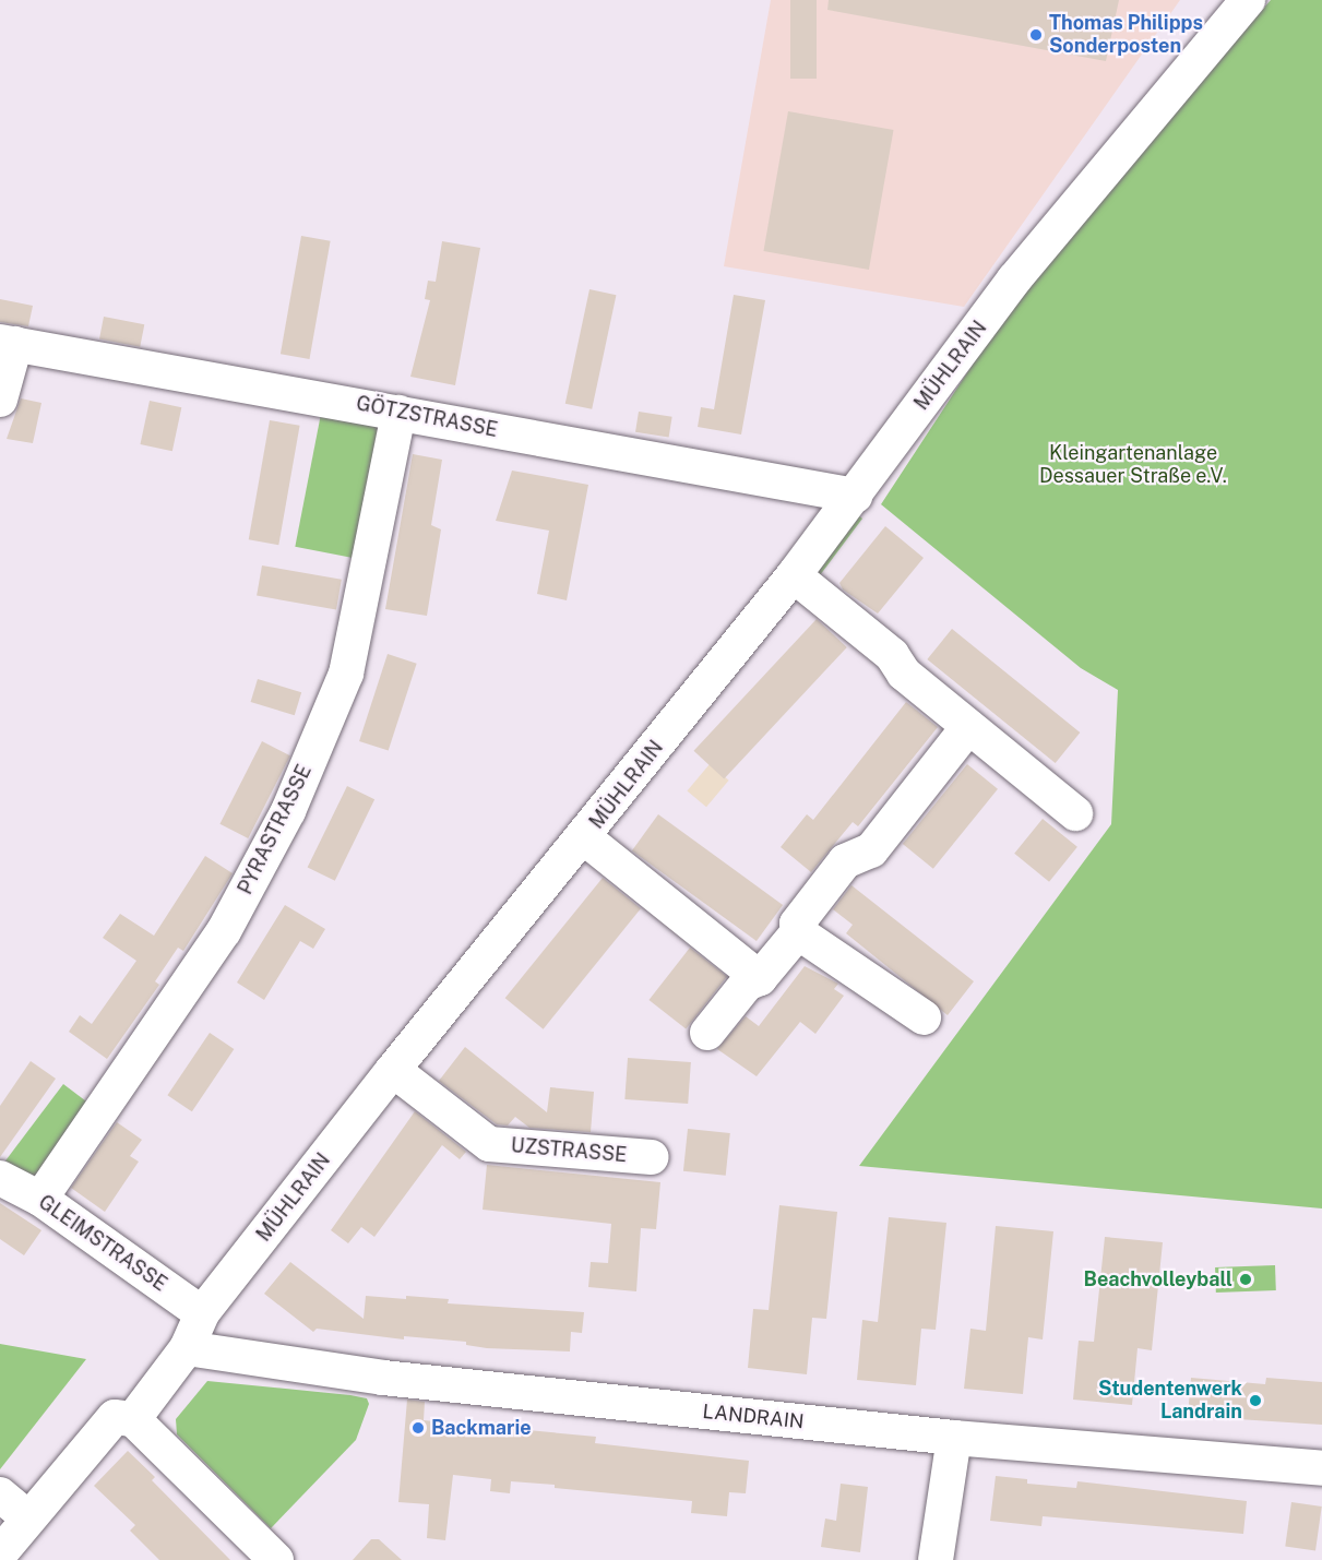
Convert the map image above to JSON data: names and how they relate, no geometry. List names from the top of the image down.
{
  "streets": {
    "street": [
      "MÜHLRAIN",
      "GÖTZSTRASSE",
      "PYRASTRASSE",
      "UZSTRASSE",
      "GLEIMSTRASSE",
      "LANDRAIN"
    ]
  },
  "crossings": [
    ["MÜHLRAIN", "GÖTZSTRASSE"],
    ["MÜHLRAIN", "UZSTRASSE"],
    ["MÜHLRAIN", "GLEIMSTRASSE"],
    ["MÜHLRAIN", "LANDRAIN"],
    ["GÖTZSTRASSE", "PYRASTRASSE"],
    ["PYRASTRASSE", "GLEIMSTRASSE"]
  ],
  "parks": ["Kleingartenanlage Dessauer Straße e.V."],
  "places": [
    "Thomas Philipps Sonderposten",
    "Beachvolleyball",
    "Studentenwerk Landrain",
    "Backmarie"
  ]
}
